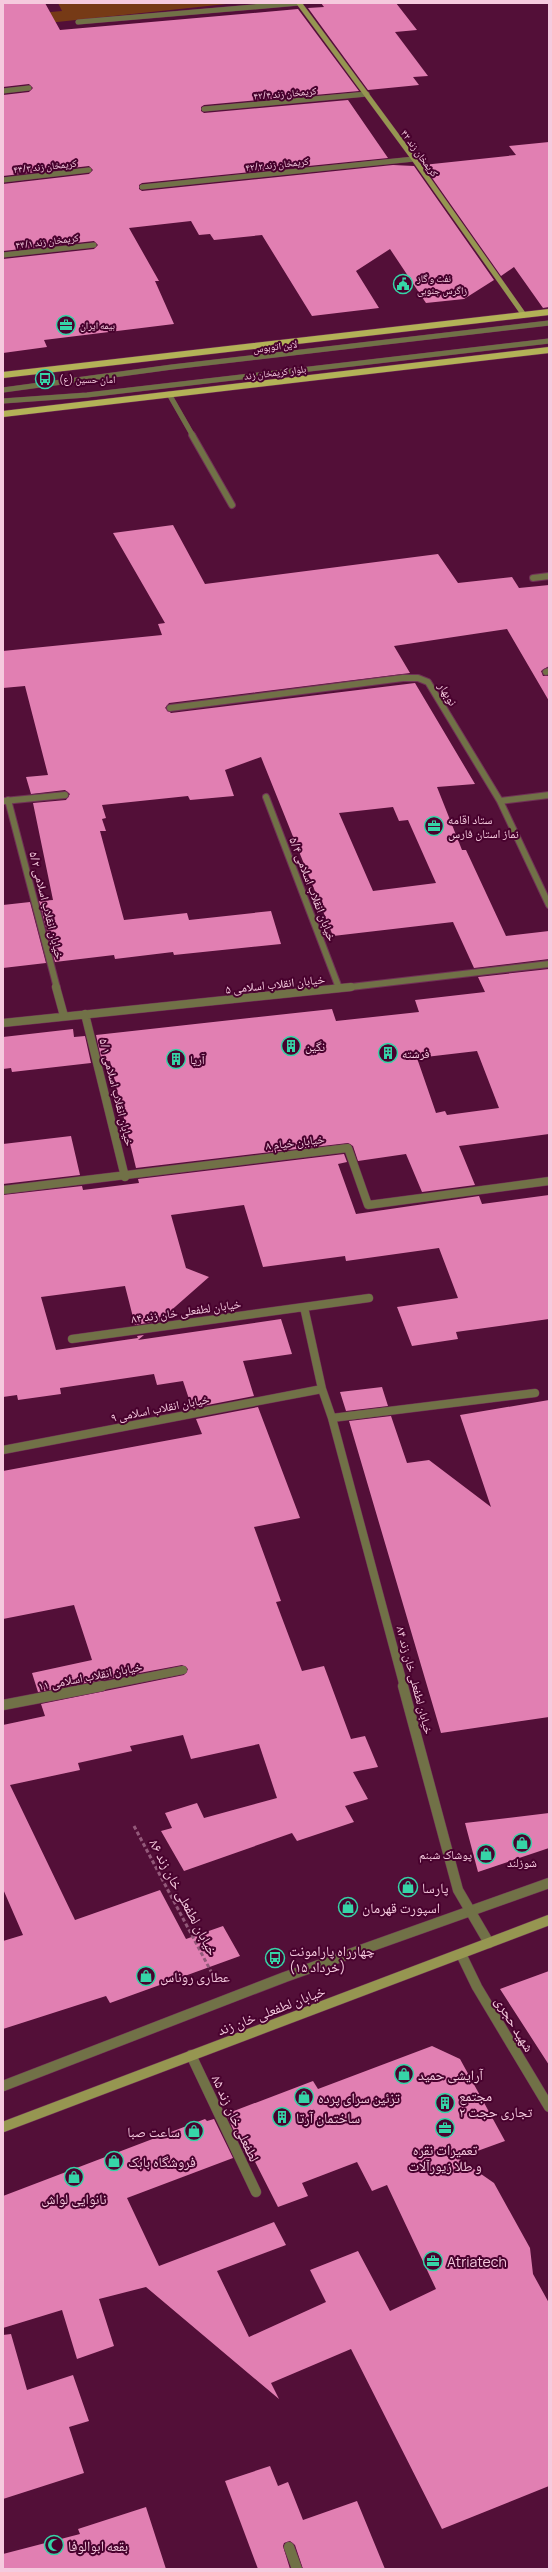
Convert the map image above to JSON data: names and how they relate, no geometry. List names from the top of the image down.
{
  "streets": {
    "main road": ["بلوار کریمخان زند"],
    "street": [
      "کریمخان زند ۴۲/۴",
      "کریمخان زند ۴۲",
      "کریمخان زند ۴۲/۲",
      "کریمخان زند ۴۴/۳",
      "کریمخان زند ۴۴/۱",
      "لاین اتوبوس",
      "نوبهار",
      "خیابان انقلاب اسلامی ۵/۴",
      "خیابان انقلاب اسلامی ۵/۲",
      "خیابان انقلاب اسلامی ۵",
      "خیابان انقلاب اسلامی ۵/۱",
      "خیابان خیام ۸",
      "خیابان لطفعلی خان زند ۸۴",
      "خیابان انقلاب اسلامی ۹",
      "خیابان انقلاب اسلامی ۱۱",
      "خیابان لطفعلی خان زند",
      "شهید حجری",
      "لطفعلی خان زند ۸۵"
    ],
    "path": ["خیابان لطفعلی خان زند ۸۶"]
  },
  "crossings": [
    ["کریمخان زند ۴۲/۴", "کریمخان زند ۴۲"],
    ["کریمخان زند ۴۲", "کریمخان زند ۴۲/۲"],
    ["خیابان انقلاب اسلامی ۵/۴", "خیابان انقلاب اسلامی ۵"],
    ["خیابان انقلاب اسلامی ۵/۲", "خیابان انقلاب اسلامی ۵"],
    ["خیابان انقلاب اسلامی ۵", "خیابان انقلاب اسلامی ۵/۱"],
    ["خیابان انقلاب اسلامی ۵/۱", "خیابان خیام ۸"],
    ["خیابان لطفعلی خان زند ۸۴", "خیابان انقلاب اسلامی ۹"],
    ["خیابان لطفعلی خان زند ۸۴", "خیابان لطفعلی خان زند"],
    ["خیابان لطفعلی خان زند", "شهید حجری"],
    ["خیابان لطفعلی خان زند", "لطفعلی خان زند ۸۵"]
  ],
  "places": {
    "public building": ["نفت و گاز زاگرس جنوبی"],
    "office": [
      "بیمه ایران",
      "ستاد اقامه نماز استان فارس",
      "تعمیرات نقره و طلا زیورآلات",
      "Atriatech"
    ],
    "bus stop": ["امان حسین (ع)", "چهارراه پارامونت (۱۵ خرداد)"],
    "building": [
      "نگین",
      "فرشته",
      "آریا",
      "مجتمع تجاری حجت ۲",
      "ساختمان آرتا"
    ],
    "shop": [
      "شوزلند",
      "پوشاک شبنم",
      "پارسا",
      "اسپورت قهرمان",
      "عطاری روناس",
      "آرایشی حمید",
      "تزئین سرای پرده",
      "ساعت صبا",
      "فروشگاه بابک",
      "نانوایی لواش"
    ],
    "mosque": ["بقعه ابوالوفا"]
  }
}
